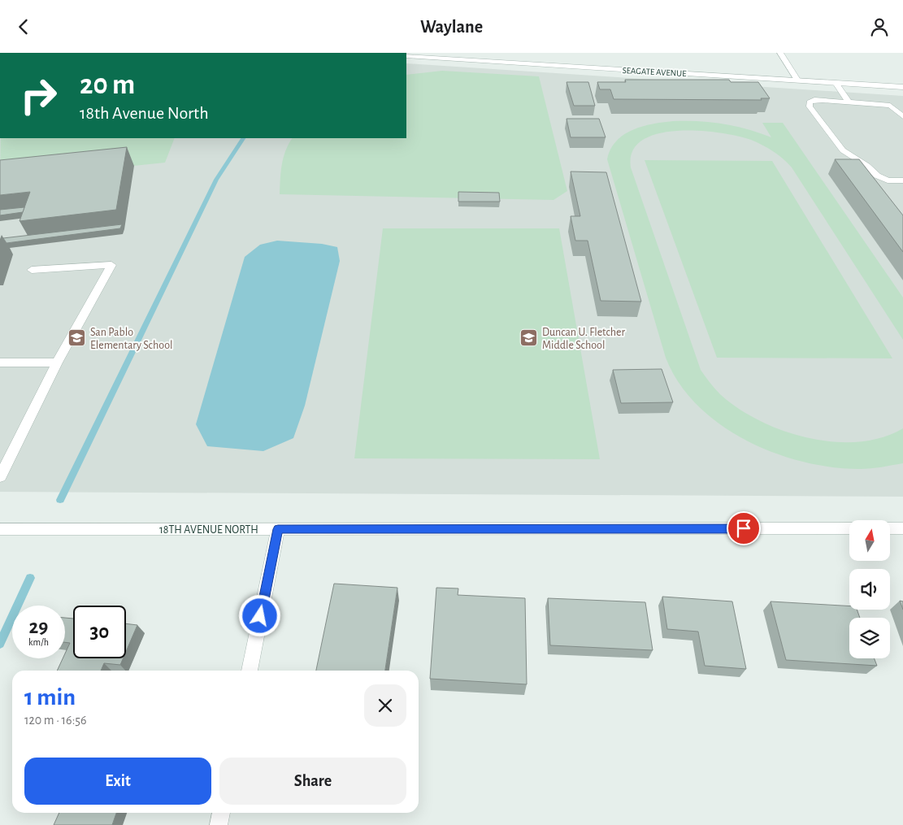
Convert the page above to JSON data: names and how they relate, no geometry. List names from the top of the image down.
{
  "streets": {
    "street": ["SEAGATE AVENUE", "18TH AVENUE NORTH"]
  },
  "places": {
    "school or university": ["San Pablo Elementary School", "Duncan U. Fletcher Middle School"]
  },
  "north": "top",
  "page": {
    "header": "Waylane",
    "turn": ["20 m", "18th Avenue North"],
    "speed": "29 km/h",
    "limit": "30",
    "heading": ["1 min", "120 m · 16:56"],
    "buttons": ["Exit", "Share"]
  }
}
